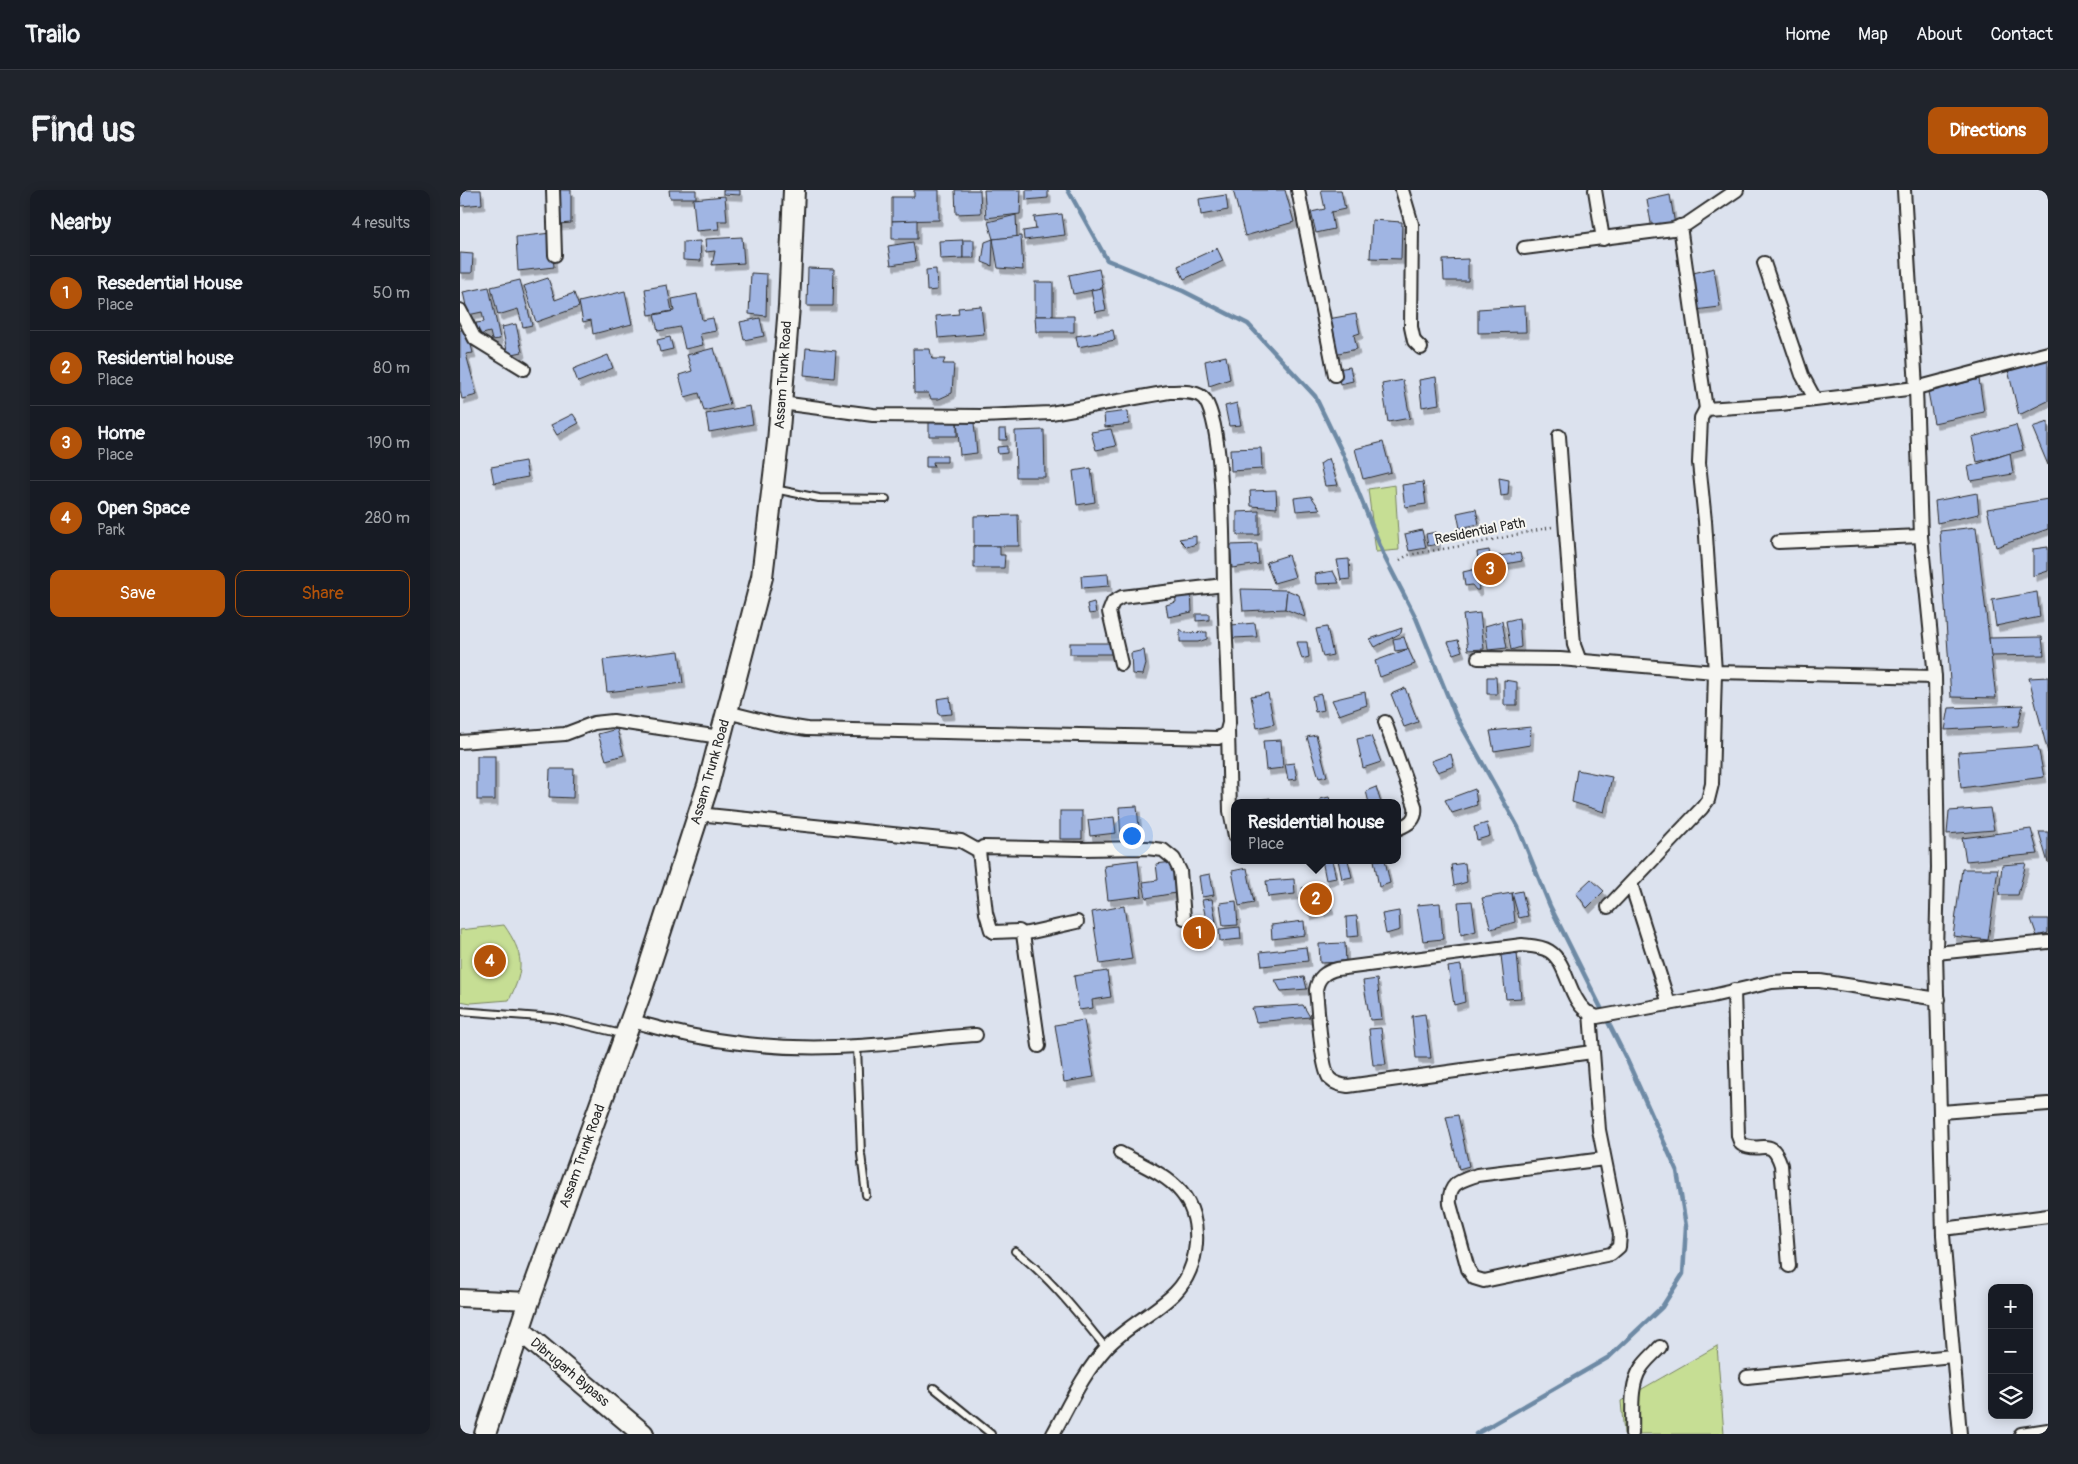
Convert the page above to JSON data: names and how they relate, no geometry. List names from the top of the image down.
{
  "streets": {
    "main road": ["Assam Trunk Road", "Dibrugarh Bypass"],
    "path": ["Residential Path"]
  },
  "crossings": [
    ["Assam Trunk Road", "Dibrugarh Bypass"]
  ],
  "page": {
    "header": "Trailo",
    "nav": [
      "Home",
      "Map",
      "About",
      "Contact"
    ],
    "buttons": [
      "Directions",
      ["Save", "Share"]
    ],
    "title": "Find us",
    "heading": ["Nearby", "4 results"],
    "list": [
      {
        "mark": "1",
        "name": "Resedential House",
        "note": "Place",
        "value": "50 m"
      },
      {
        "mark": "2",
        "name": "Residential house",
        "note": "Place",
        "value": "80 m"
      },
      {
        "mark": "3",
        "name": "Home",
        "note": "Place",
        "value": "190 m"
      },
      {
        "mark": "4",
        "name": "Open Space",
        "note": "Park",
        "value": "280 m"
      }
    ],
    "pins": [
      "3",
      "2",
      "1",
      "4"
    ],
    "popup": ["Residential house", "Place"],
    "map_buttons": ["+", "−"]
  }
}
